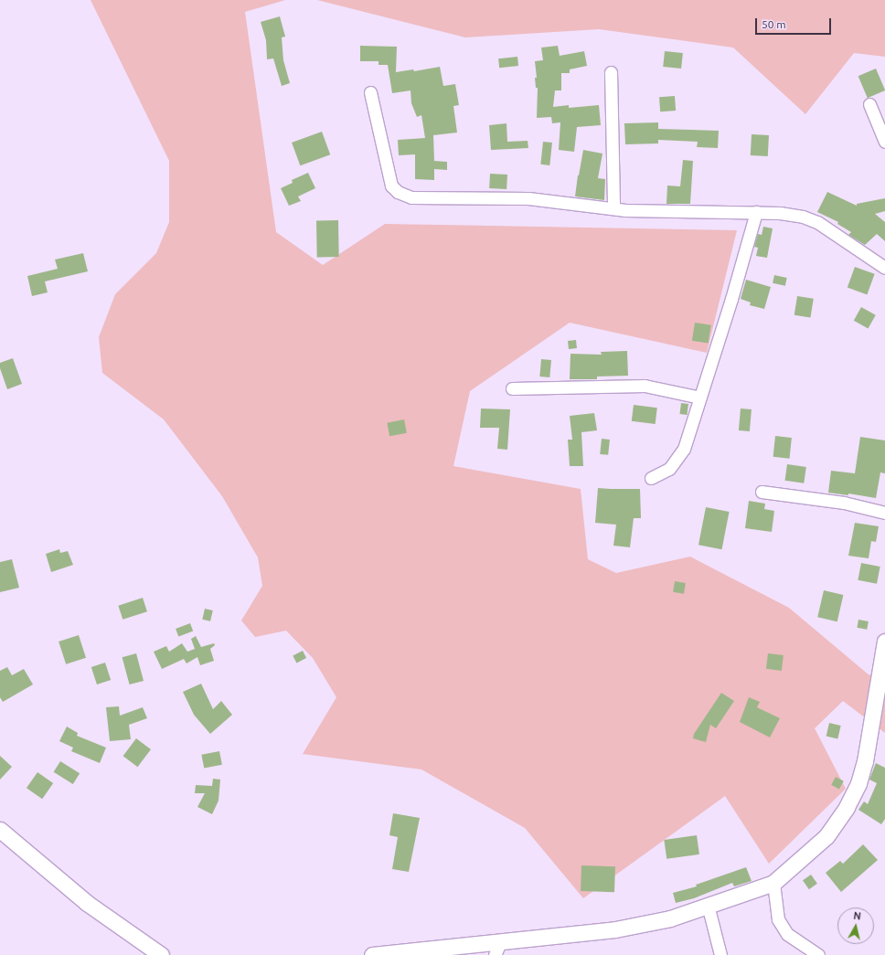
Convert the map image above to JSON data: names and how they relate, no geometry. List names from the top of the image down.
{
  "scale_bar": "50 m",
  "north": "top"
}
